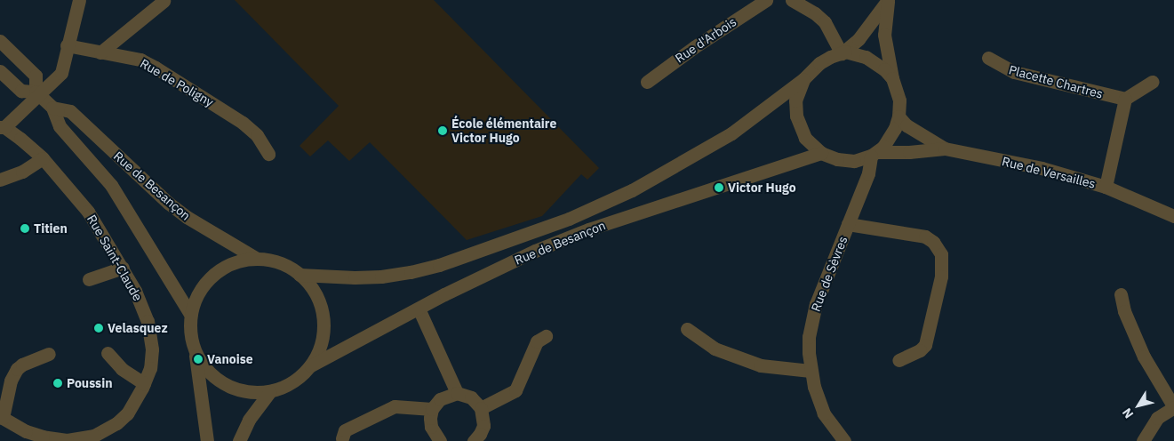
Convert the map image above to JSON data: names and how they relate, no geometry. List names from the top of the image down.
{
  "streets": {
    "street": [
      "Rue d'Arbois",
      "Placette Chartres",
      "Rue de Poligny",
      "Rue de Versailles",
      "Rue de Besançon",
      "Rue Saint-Claude",
      "Rue de Sèvres"
    ]
  },
  "crossings": [
    ["Rue de Poligny", "Rue Saint-Claude"],
    ["Rue de Versailles", "Rue de Besançon"],
    ["Rue de Versailles", "Rue de Sèvres"],
    ["Rue de Besançon", "Rue Saint-Claude"],
    ["Rue de Besançon", "Rue de Sèvres"]
  ],
  "places": [
    "École élémentaire Victor Hugo",
    "Victor Hugo",
    "Titien",
    "Velasquez",
    "Vanoise",
    "Poussin"
  ],
  "north": "bottom left"
}
